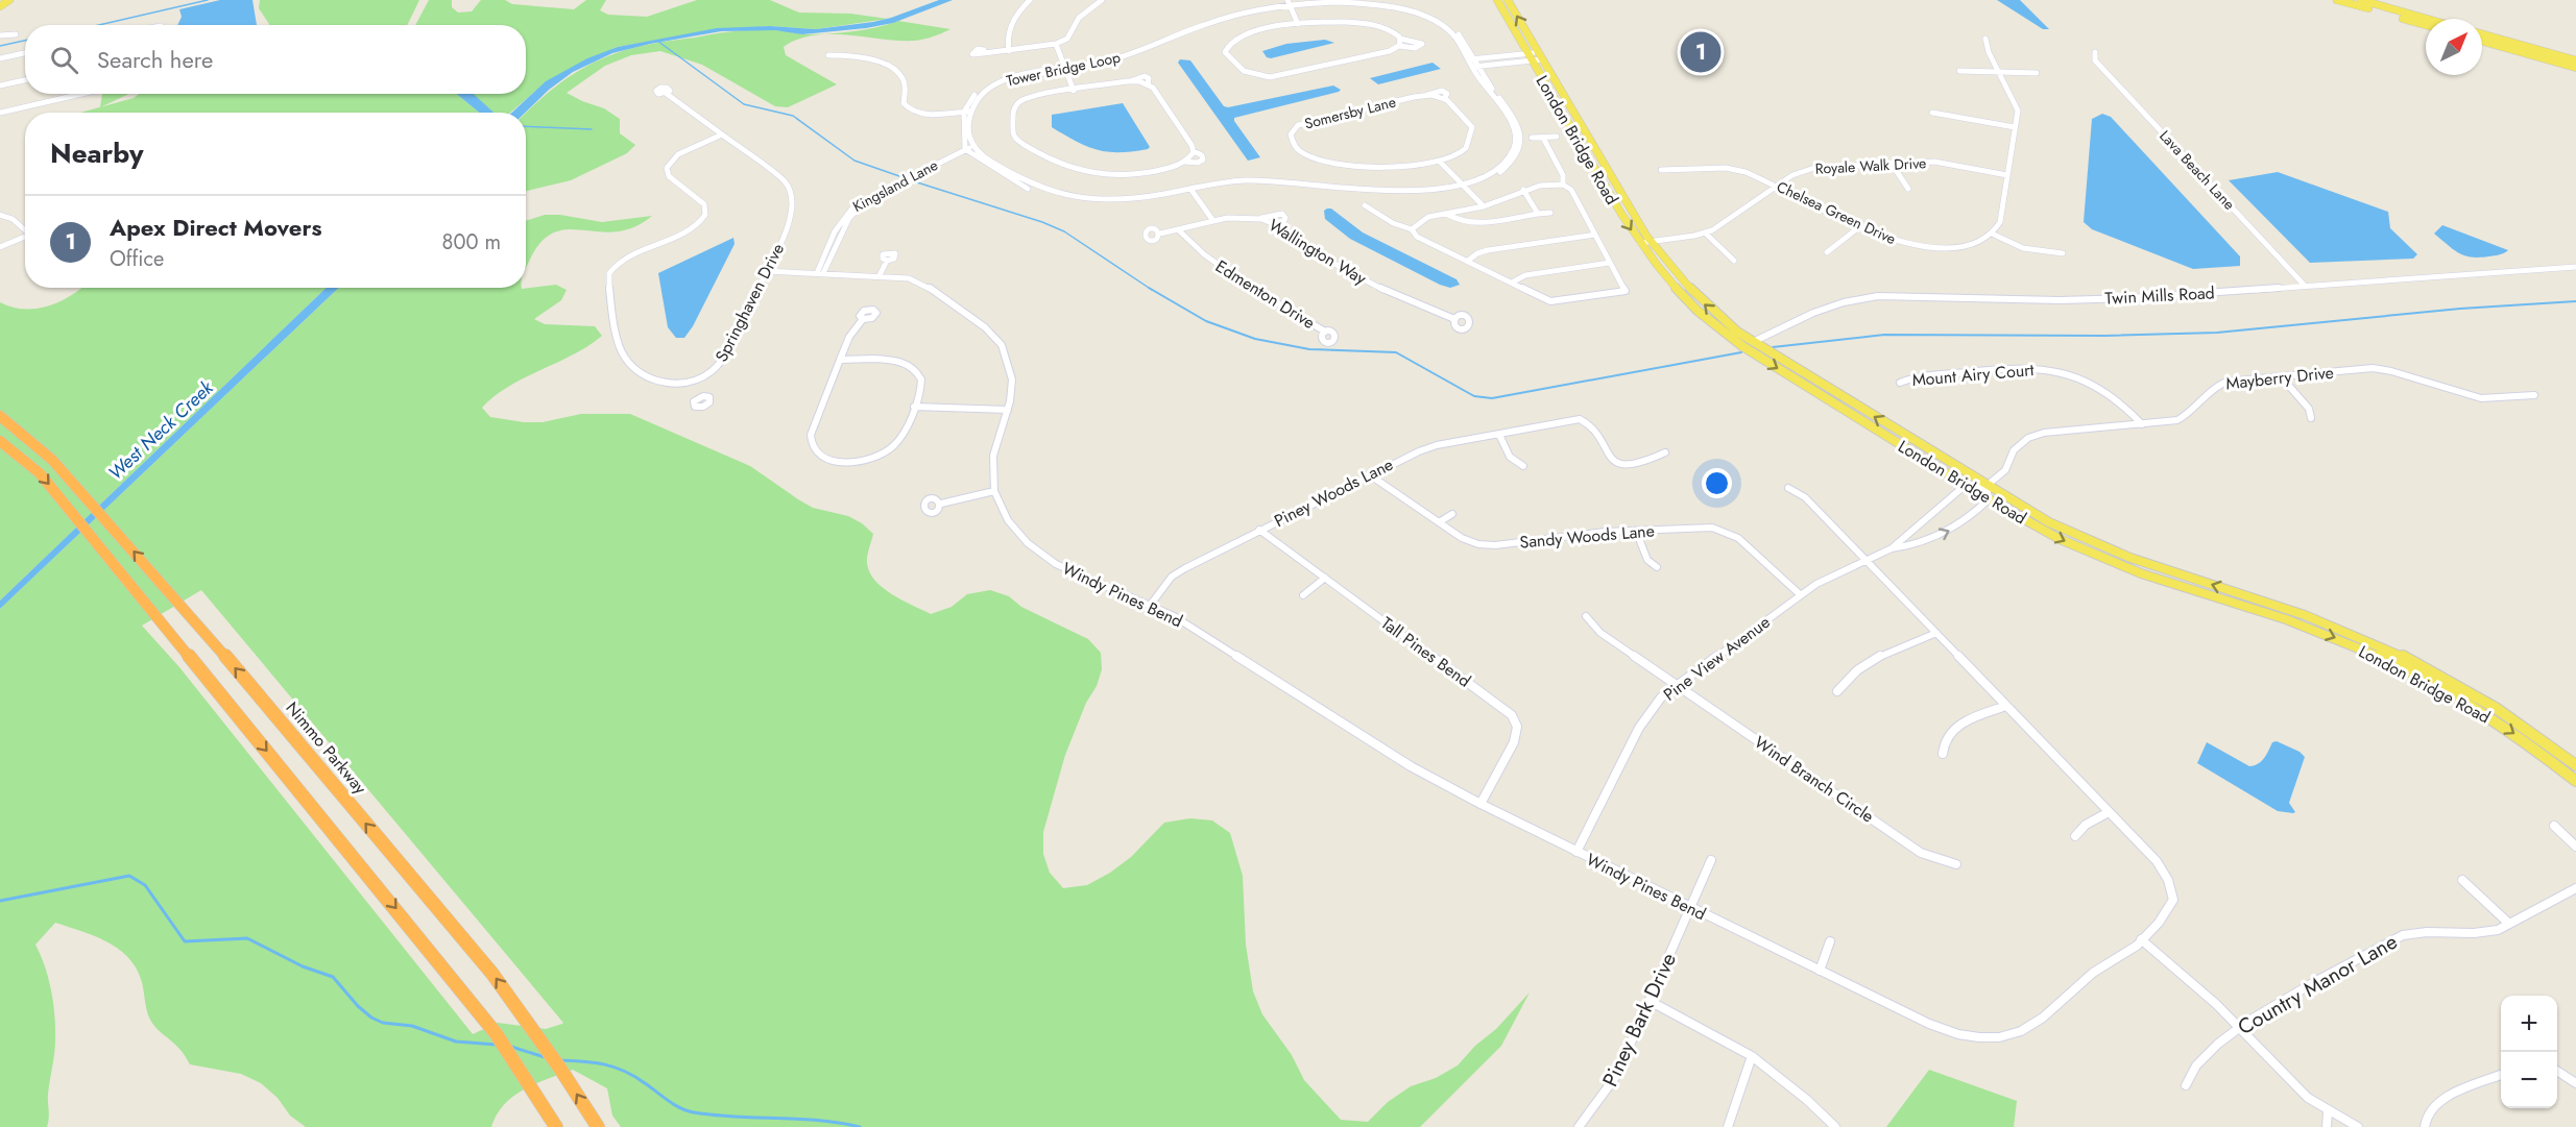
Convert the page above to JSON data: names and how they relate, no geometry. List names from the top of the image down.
{
  "streets": {
    "highway": ["Nimmo Parkway"],
    "main road": ["London Bridge Road"],
    "street": [
      "Tower Bridge Loop",
      "Somersby Lane",
      "Royale Walk Drive",
      "Lava Beach Lane",
      "Kingsland Lane",
      "Chelsea Green Drive",
      "Wallington Way",
      "Edmenton Drive",
      "Twin Mills Road",
      "Springhaven Drive",
      "Mount Airy Court",
      "Mayberry Drive",
      "Piney Woods Lane",
      "Sandy Woods Lane",
      "Windy Pines Bend",
      "Tall Pines Bend",
      "Pine View Avenue",
      "Wind Branch Circle",
      "Country Manor Lane",
      "Piney Bark Drive"
    ]
  },
  "crossings": [
    ["Tower Bridge Loop", "Kingsland Lane"],
    ["London Bridge Road", "Royale Walk Drive"],
    ["London Bridge Road", "Twin Mills Road"],
    ["London Bridge Road", "Mayberry Drive"],
    ["London Bridge Road", "Pine View Avenue"],
    ["Royale Walk Drive", "Chelsea Green Drive"],
    ["Lava Beach Lane", "Twin Mills Road"],
    ["Kingsland Lane", "Windy Pines Bend"],
    ["Wallington Way", "Edmenton Drive"],
    ["Springhaven Drive", "Windy Pines Bend"],
    ["Mount Airy Court", "Mayberry Drive"],
    ["Piney Woods Lane", "Sandy Woods Lane"],
    ["Piney Woods Lane", "Windy Pines Bend"],
    ["Piney Woods Lane", "Tall Pines Bend"],
    ["Sandy Woods Lane", "Pine View Avenue"],
    ["Windy Pines Bend", "Tall Pines Bend"],
    ["Windy Pines Bend", "Pine View Avenue"],
    ["Windy Pines Bend", "Piney Bark Drive"],
    ["Pine View Avenue", "Wind Branch Circle"]
  ],
  "water": ["West Neck Creek"],
  "north": "top right",
  "page": {
    "search": "Search here",
    "pins": "1",
    "heading": "Nearby",
    "list": [
      {
        "mark": "1",
        "name": "Apex Direct Movers",
        "note": "Office",
        "value": "800 m"
      }
    ],
    "map_buttons": ["+", "−"]
  }
}
